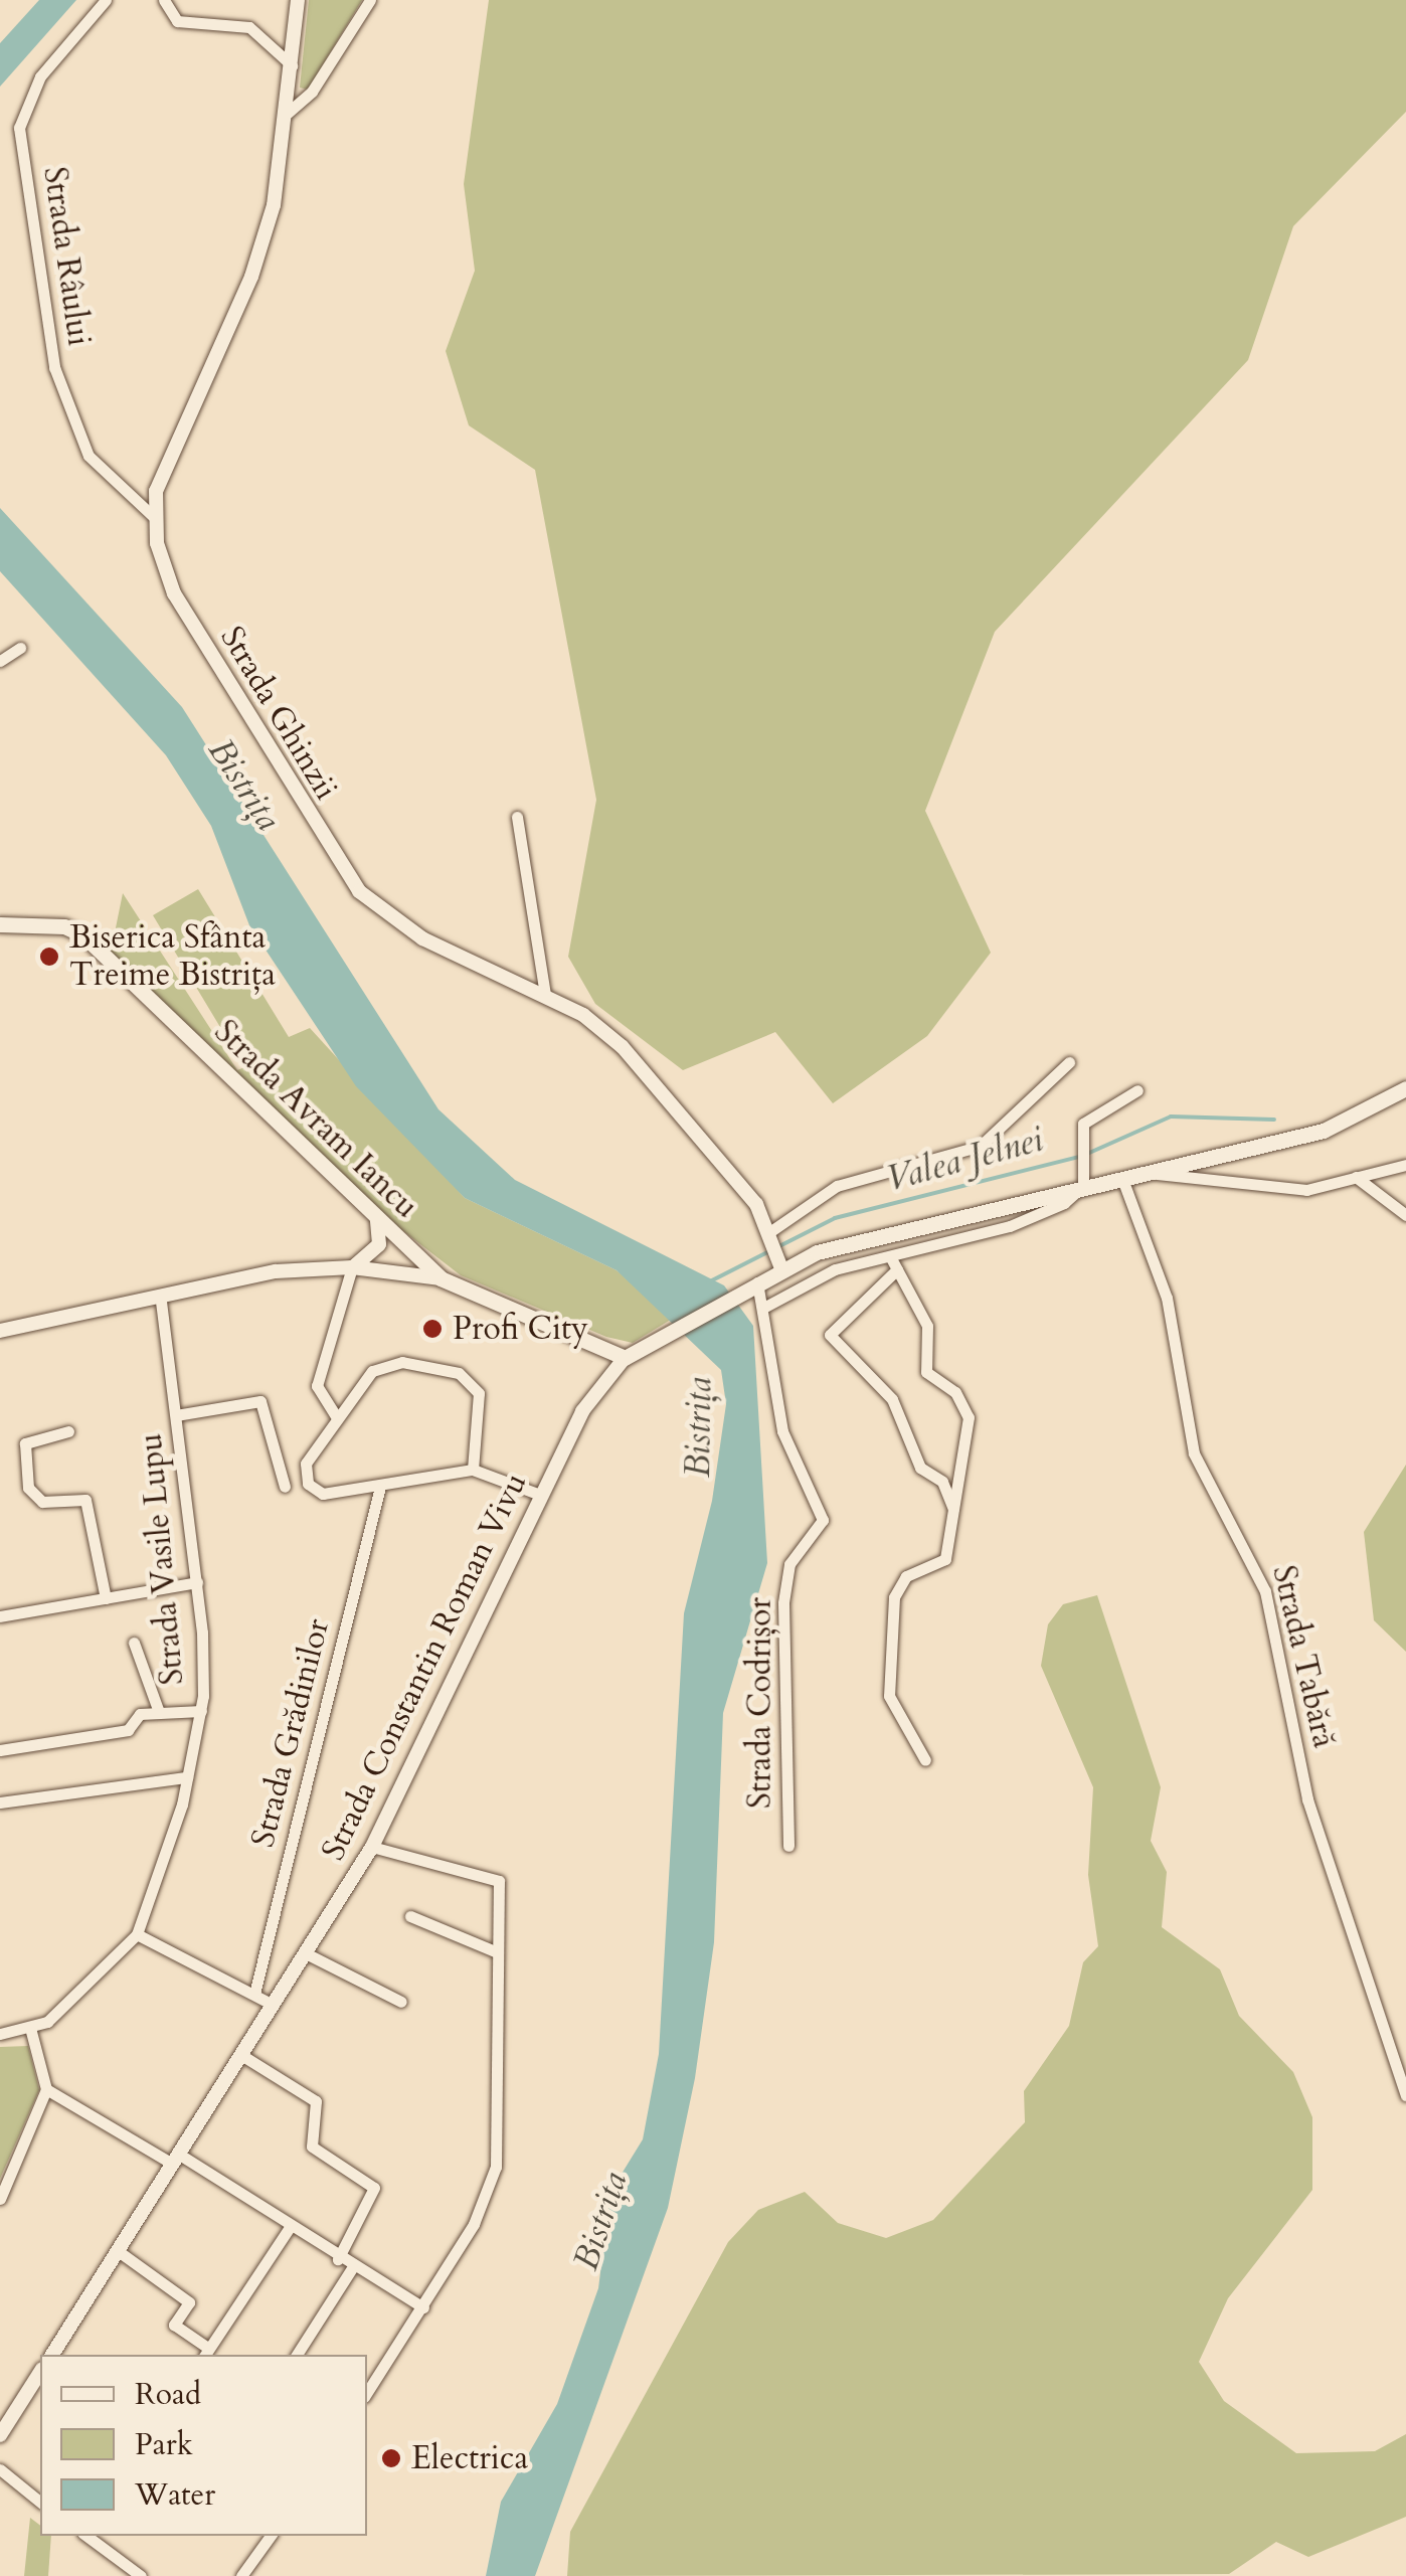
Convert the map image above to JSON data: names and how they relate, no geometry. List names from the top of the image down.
{
  "streets": {
    "main road": ["Strada Avram Iancu"],
    "street": [
      "Strada Râului",
      "Strada Ghinzii",
      "Strada Vasile Lupu",
      "Strada Tabără",
      "Strada Constantin Roman Vivu",
      "Strada Codrișor",
      "Strada Grădinilor"
    ]
  },
  "crossings": [
    ["Strada Râului", "Strada Ghinzii"]
  ],
  "water": ["Bistrița", "Valea Jelnei"],
  "places": ["Biserica Sfânta Treime Bistrița", "Profi City", "Electrica"],
  "legend": ["Road", "Park", "Water"]
}
